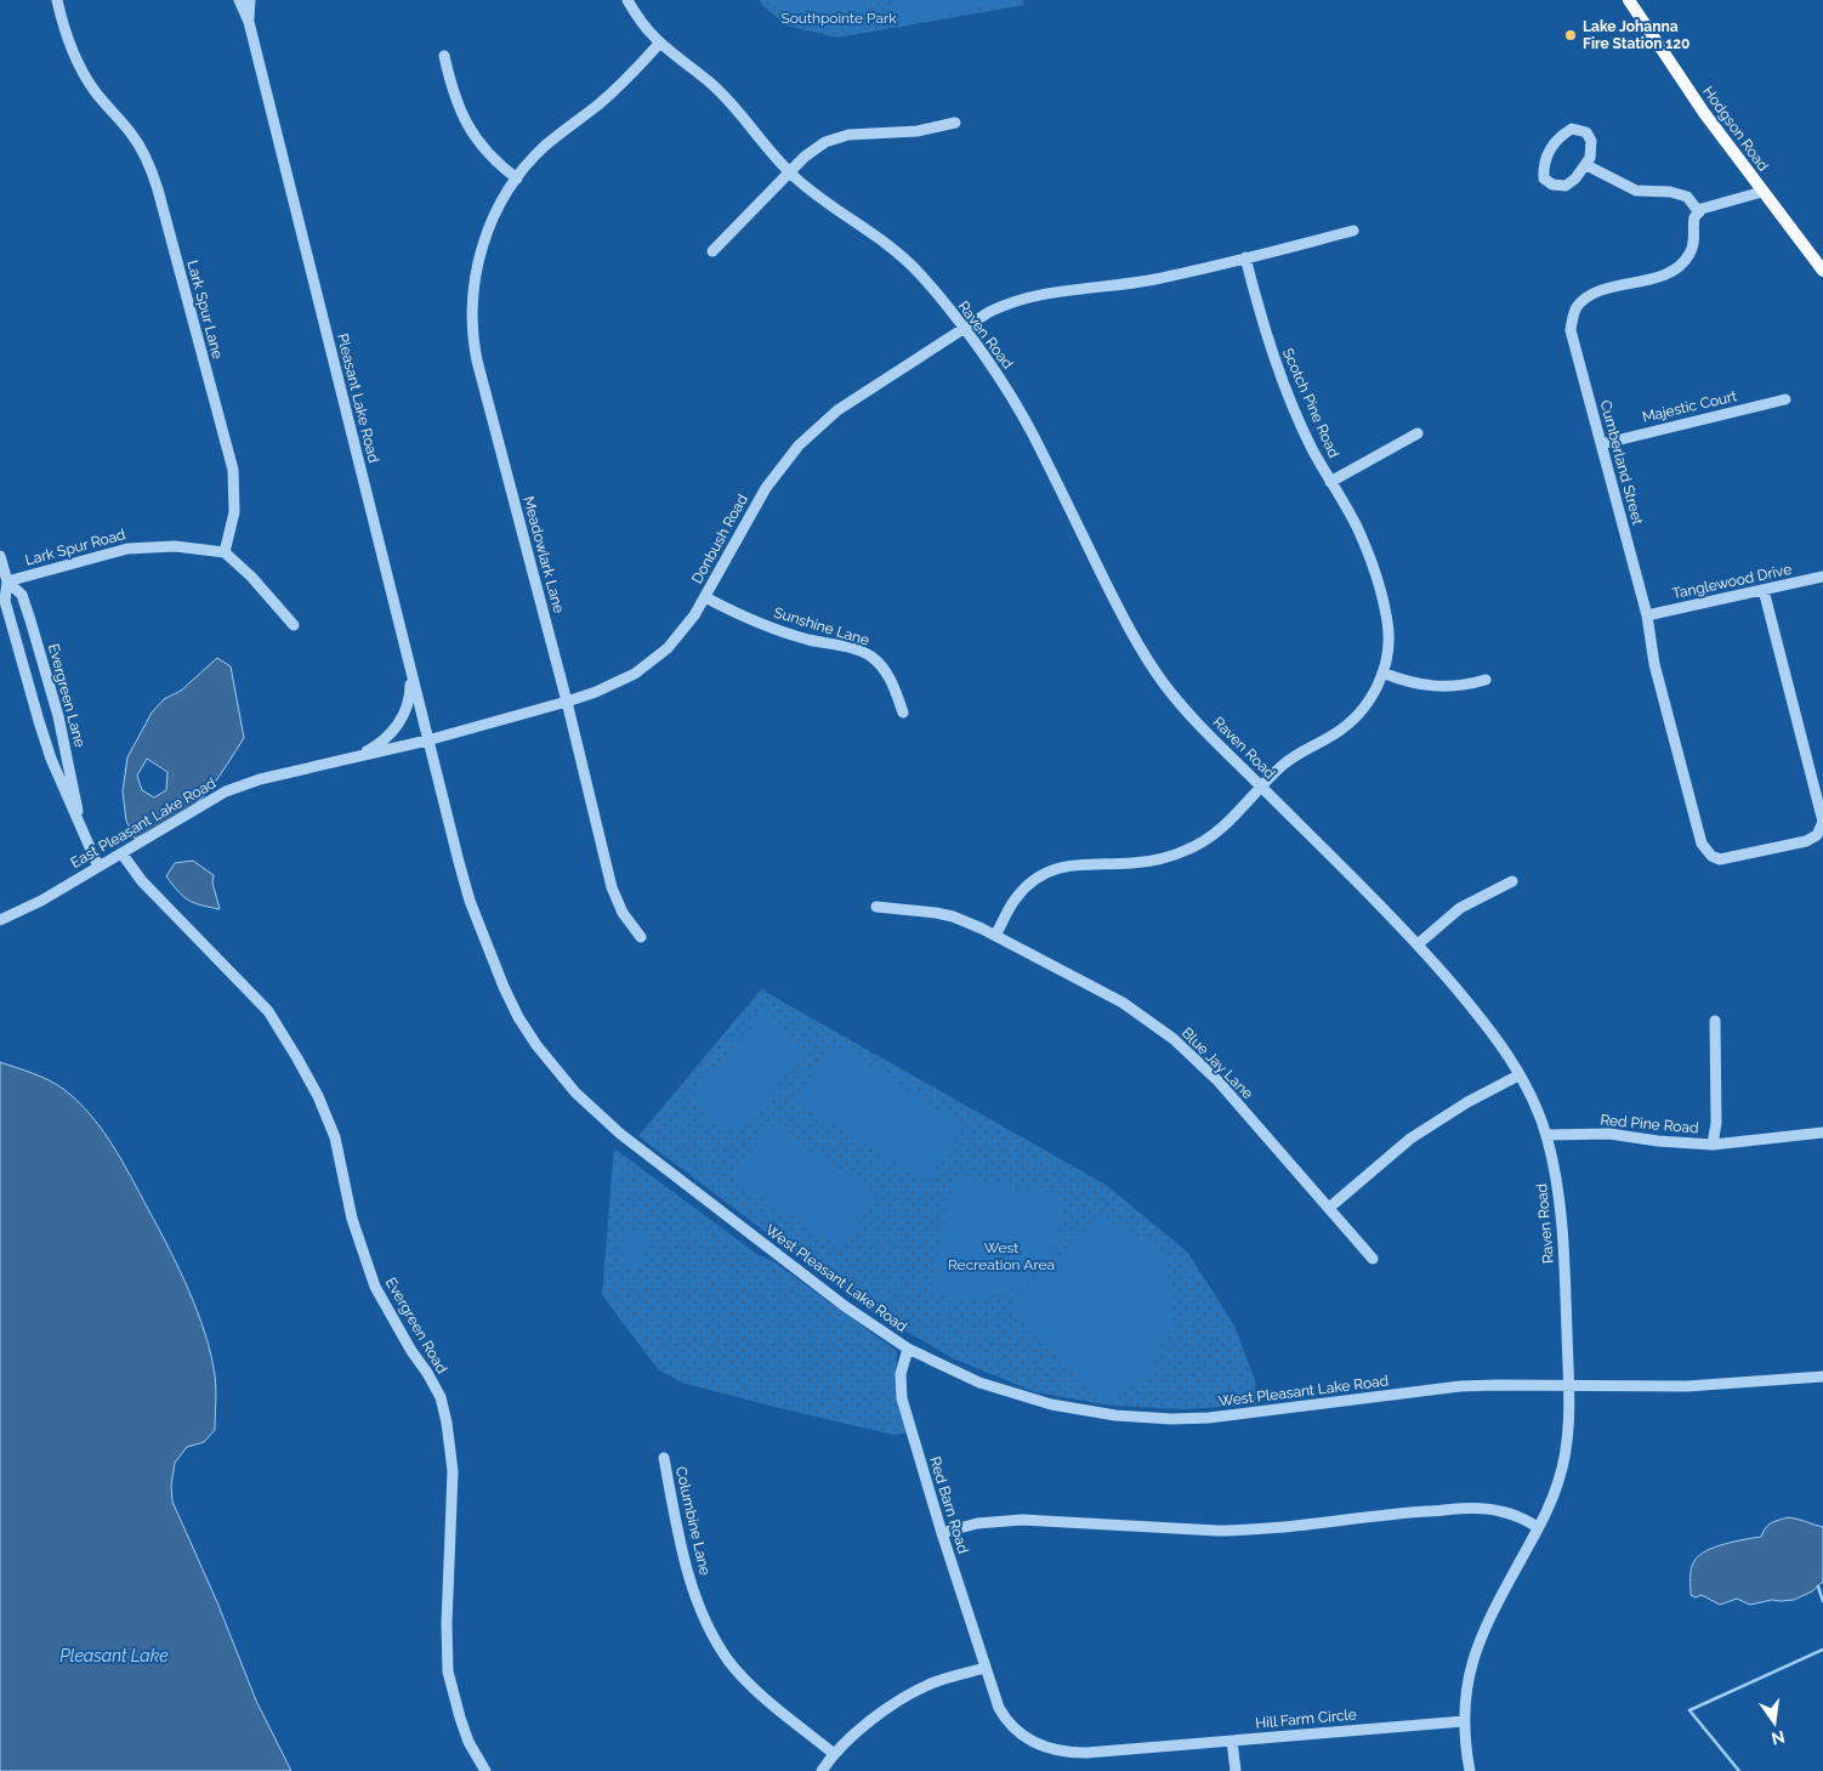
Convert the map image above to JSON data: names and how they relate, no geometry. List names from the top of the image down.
{
  "streets": {
    "main road": ["Hodgson Road"],
    "street": [
      "Lark Spur Lane",
      "Raven Road",
      "Pleasant Lake Road",
      "Scotch Pine Road",
      "Majestic Court",
      "Cumberland Street",
      "Donbush Road",
      "Lark Spur Road",
      "Meadowlark Lane",
      "Tanglewood Drive",
      "Sunshine Lane",
      "Evergreen Lane",
      "East Pleasant Lake Road",
      "Blue Jay Lane",
      "Red Pine Road",
      "West Pleasant Lake Road",
      "Evergreen Road",
      "Red Barn Road",
      "Columbine Lane",
      "Hill Farm Circle"
    ]
  },
  "crossings": [
    ["Lark Spur Lane", "Lark Spur Road"],
    ["Raven Road", "Scotch Pine Road"],
    ["Raven Road", "Donbush Road"],
    ["Raven Road", "Meadowlark Lane"],
    ["Raven Road", "Red Pine Road"],
    ["Raven Road", "West Pleasant Lake Road"],
    ["Pleasant Lake Road", "East Pleasant Lake Road"],
    ["Pleasant Lake Road", "West Pleasant Lake Road"],
    ["Majestic Court", "Cumberland Street"],
    ["Cumberland Street", "Tanglewood Drive"],
    ["Donbush Road", "Meadowlark Lane"],
    ["Donbush Road", "Sunshine Lane"],
    ["Donbush Road", "East Pleasant Lake Road"],
    ["Lark Spur Road", "Evergreen Lane"],
    ["Evergreen Lane", "East Pleasant Lake Road"],
    ["East Pleasant Lake Road", "Evergreen Road"],
    ["West Pleasant Lake Road", "Red Barn Road"],
    ["Red Barn Road", "Hill Farm Circle"]
  ],
  "water": ["Pleasant Lake"],
  "parks": ["Southpointe Park", "West Recreation Area"],
  "places": ["Lake Johanna Fire Station 120"],
  "north": "bottom"
}
